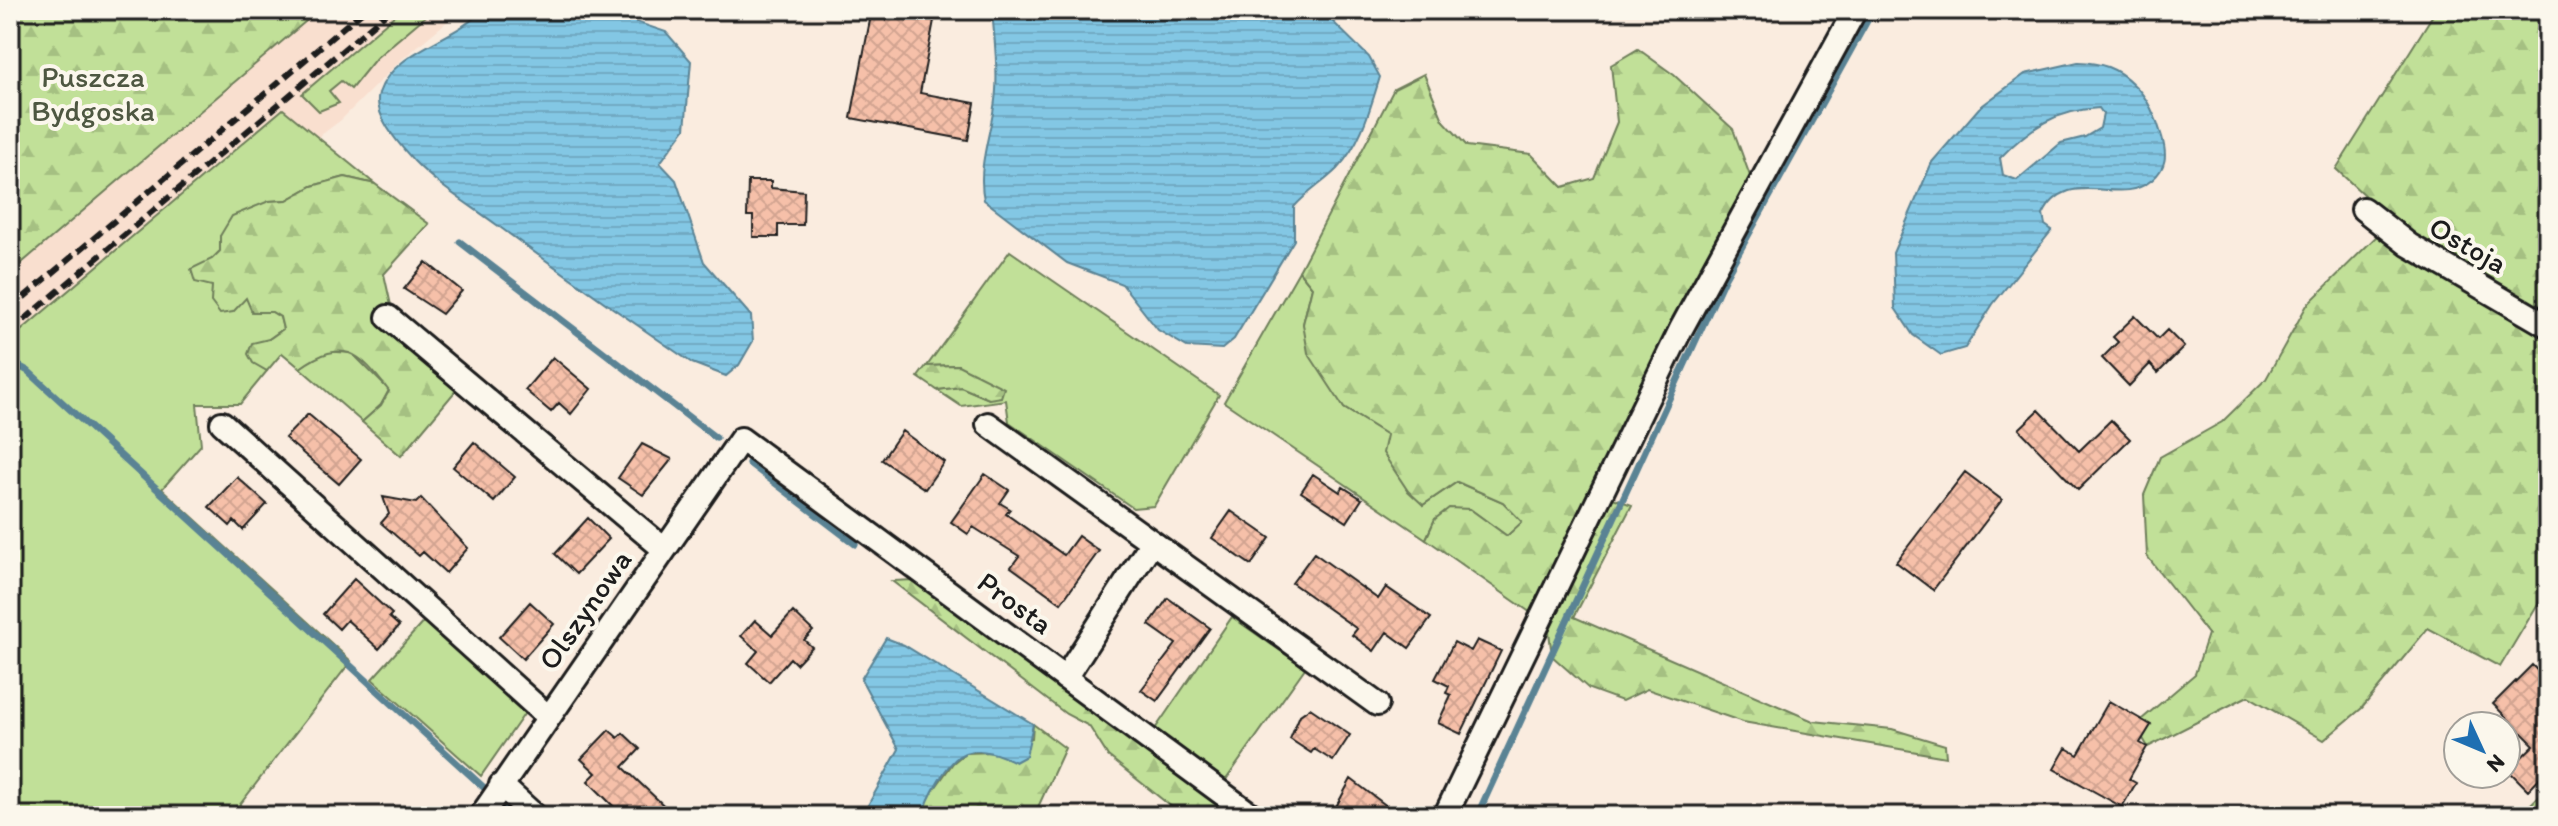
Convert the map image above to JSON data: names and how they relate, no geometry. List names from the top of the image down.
{
  "streets": {
    "street": ["Ostoja", "Prosta", "Olszynowa"]
  },
  "crossings": [
    ["Prosta", "Olszynowa"]
  ],
  "parks": ["Puszcza Bydgoska"],
  "north": "bottom right"
}
